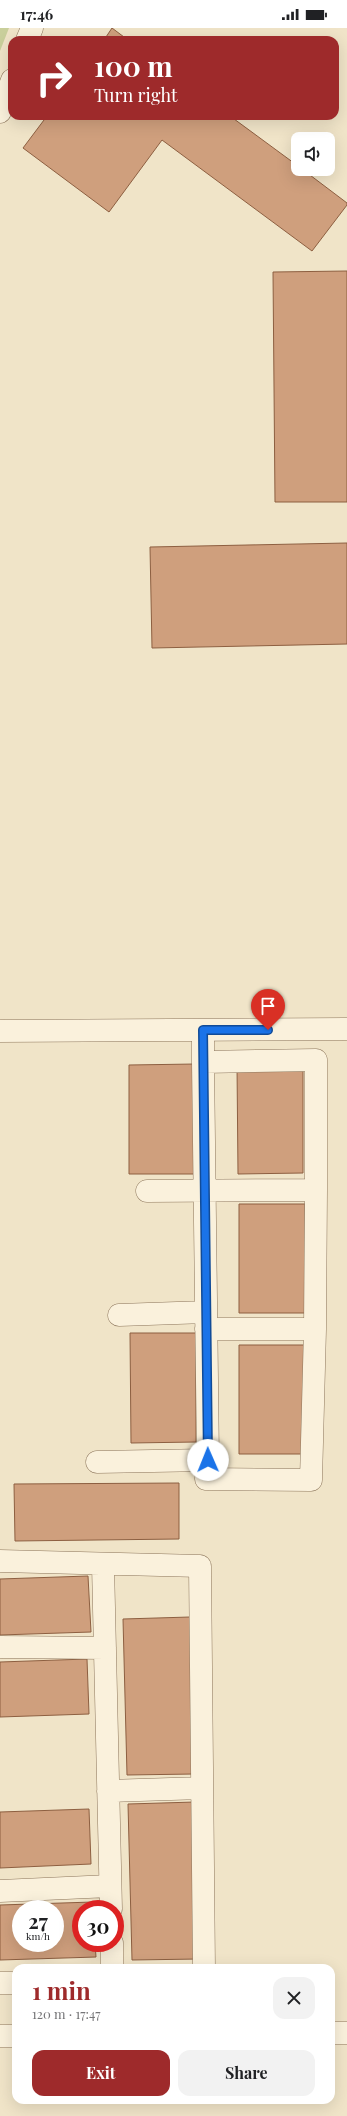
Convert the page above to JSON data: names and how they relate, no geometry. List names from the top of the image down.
{
  "page": {
    "status": "17:46",
    "turn": ["100 m", "Turn right"],
    "speed": "27 km/h",
    "limit": "30",
    "heading": ["1 min", "120 m · 17:47"],
    "buttons": ["Exit", "Share"]
  }
}
